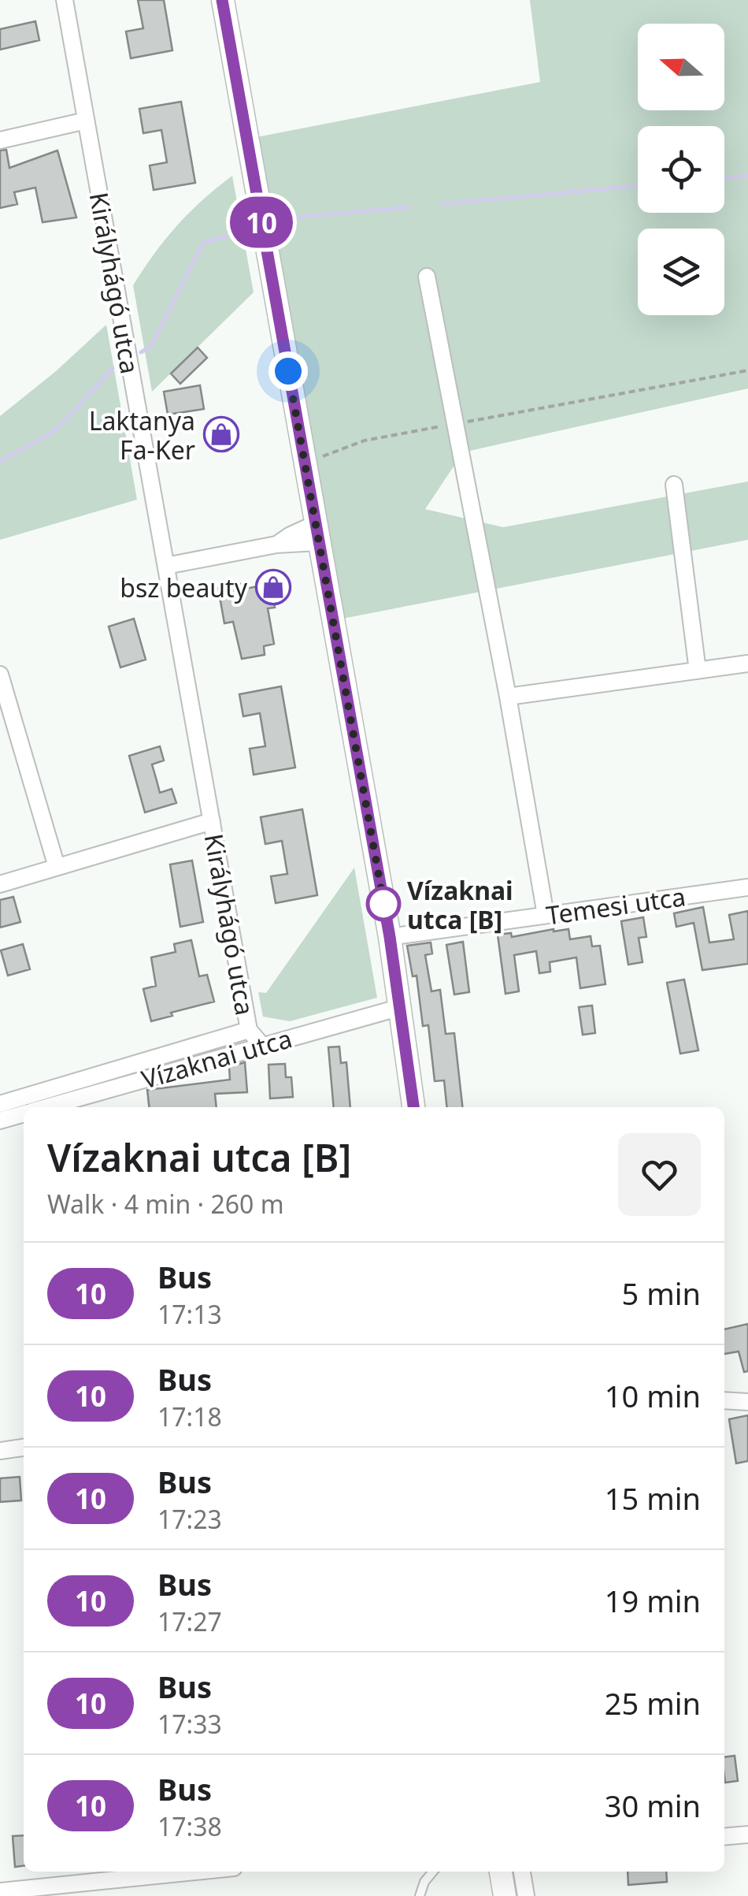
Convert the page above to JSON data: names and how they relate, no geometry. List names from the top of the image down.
{
  "streets": {
    "street": ["Királyhágó utca", "Temesi utca", "Vízaknai utca"]
  },
  "crossings": [
    ["Királyhágó utca", "Vízaknai utca"]
  ],
  "places": {
    "shop": ["Laktanya Fa-Ker", "bsz beauty"],
    "other": ["Vízaknai utca [B]"]
  },
  "lines": ["bus line 10"],
  "north": "left",
  "page": {
    "on_map": "10",
    "heading": ["Vízaknai utca [B]", "Walk · 4 min · 260 m"],
    "list": [
      {
        "mark": "10",
        "name": "Bus",
        "note": "17:13",
        "value": "5 min"
      },
      {
        "mark": "10",
        "name": "Bus",
        "note": "17:18",
        "value": "10 min"
      },
      {
        "mark": "10",
        "name": "Bus",
        "note": "17:23",
        "value": "15 min"
      },
      {
        "mark": "10",
        "name": "Bus",
        "note": "17:27",
        "value": "19 min"
      },
      {
        "mark": "10",
        "name": "Bus",
        "note": "17:33",
        "value": "25 min"
      },
      {
        "mark": "10",
        "name": "Bus",
        "note": "17:38",
        "value": "30 min"
      }
    ]
  }
}
